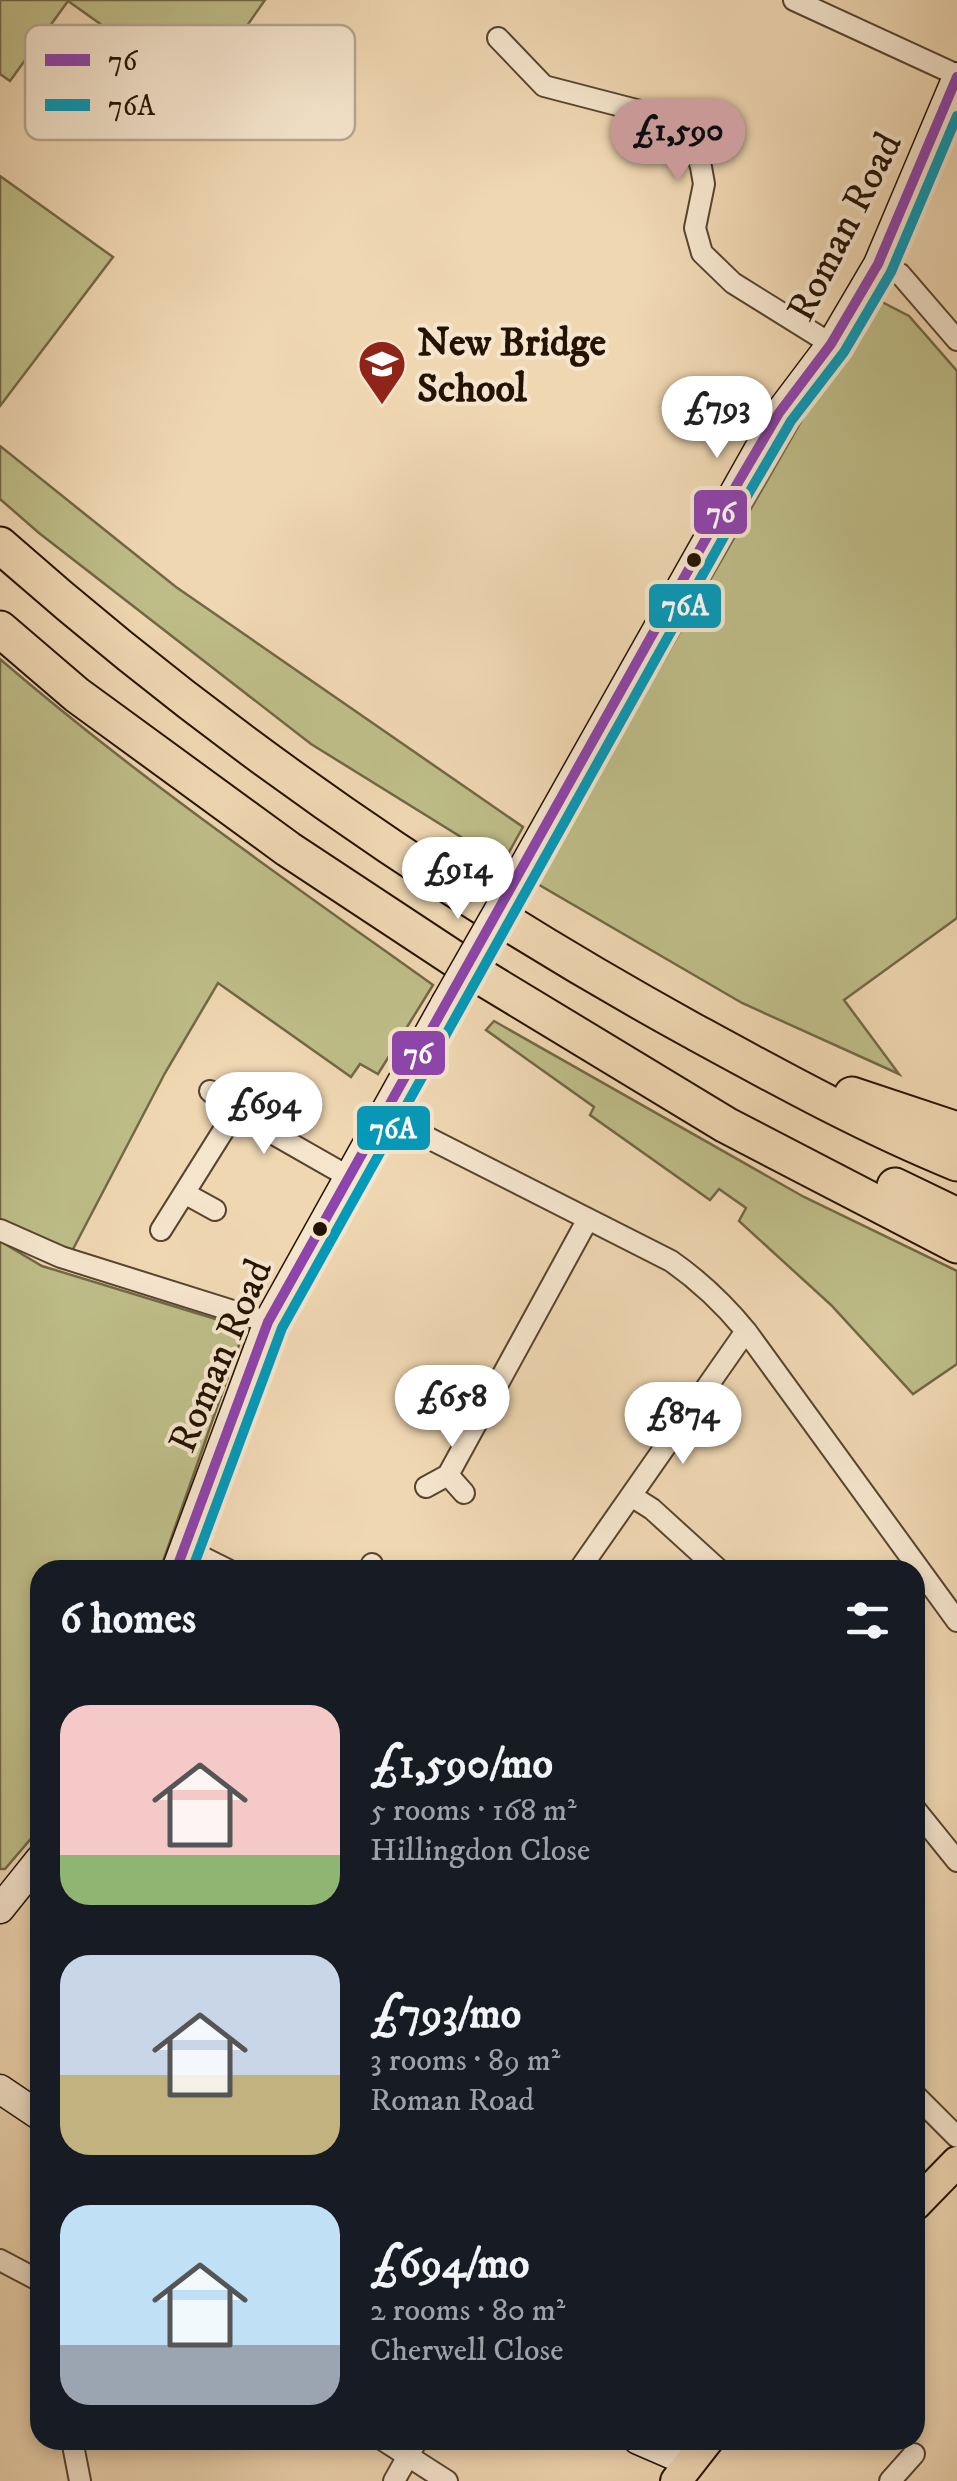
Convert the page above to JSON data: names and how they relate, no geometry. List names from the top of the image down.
{
  "streets": {
    "street": ["Roman Road"]
  },
  "places": {
    "school or university": ["New Bridge School"]
  },
  "lines": ["transit line 76", "transit line 76A"],
  "legend": ["76", "76A"],
  "page": {
    "price": [
      "£1,590",
      "£793",
      "£914",
      "£694",
      "£658",
      "£874"
    ],
    "heading": "6 homes",
    "list": [
      {
        "name": "£1,590/mo",
        "note": "5 rooms · 168 m² · Hillingdon Close"
      },
      {
        "name": "£793/mo",
        "note": "3 rooms · 89 m² · Roman Road"
      },
      {
        "name": "£694/mo",
        "note": "2 rooms · 80 m² · Cherwell Close"
      }
    ]
  }
}
